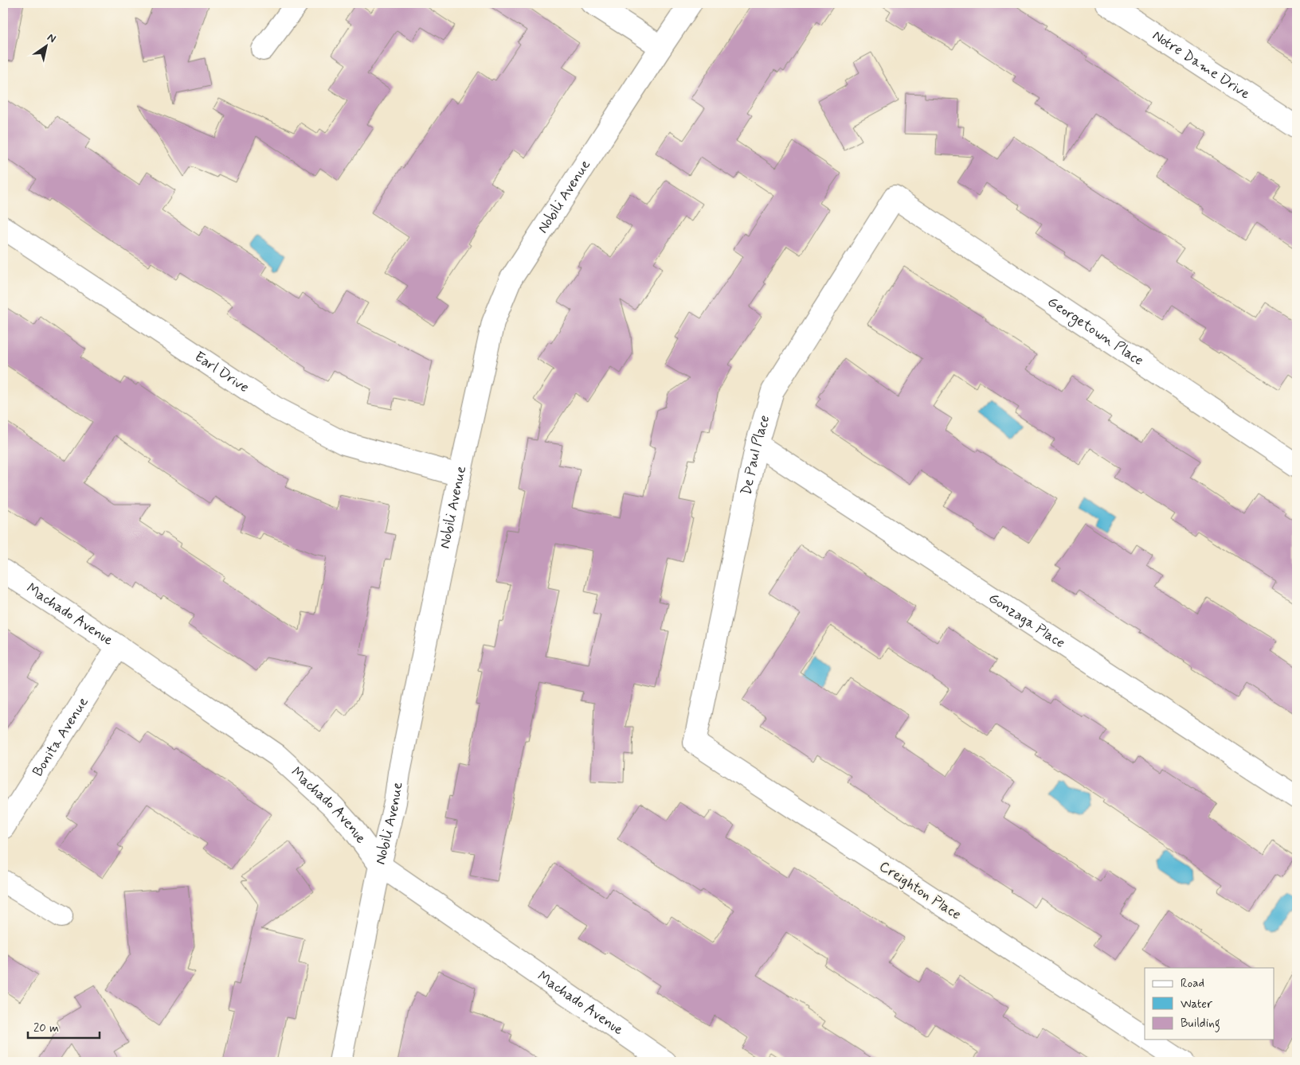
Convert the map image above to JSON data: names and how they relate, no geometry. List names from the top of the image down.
{
  "streets": {
    "street": [
      "Notre Dame Drive",
      "Nobili Avenue",
      "Georgetown Place",
      "Earl Drive",
      "De Paul Place",
      "Machado Avenue",
      "Gonzaga Place",
      "Bonita Avenue",
      "Creighton Place"
    ]
  },
  "crossings": [
    ["Nobili Avenue", "Earl Drive"],
    ["Nobili Avenue", "Machado Avenue"],
    ["Georgetown Place", "De Paul Place"],
    ["De Paul Place", "Gonzaga Place"],
    ["De Paul Place", "Creighton Place"],
    ["Machado Avenue", "Bonita Avenue"]
  ],
  "legend": ["Road", "Water", "Building"],
  "scale_bar": "20 m",
  "north": "top right"
}
